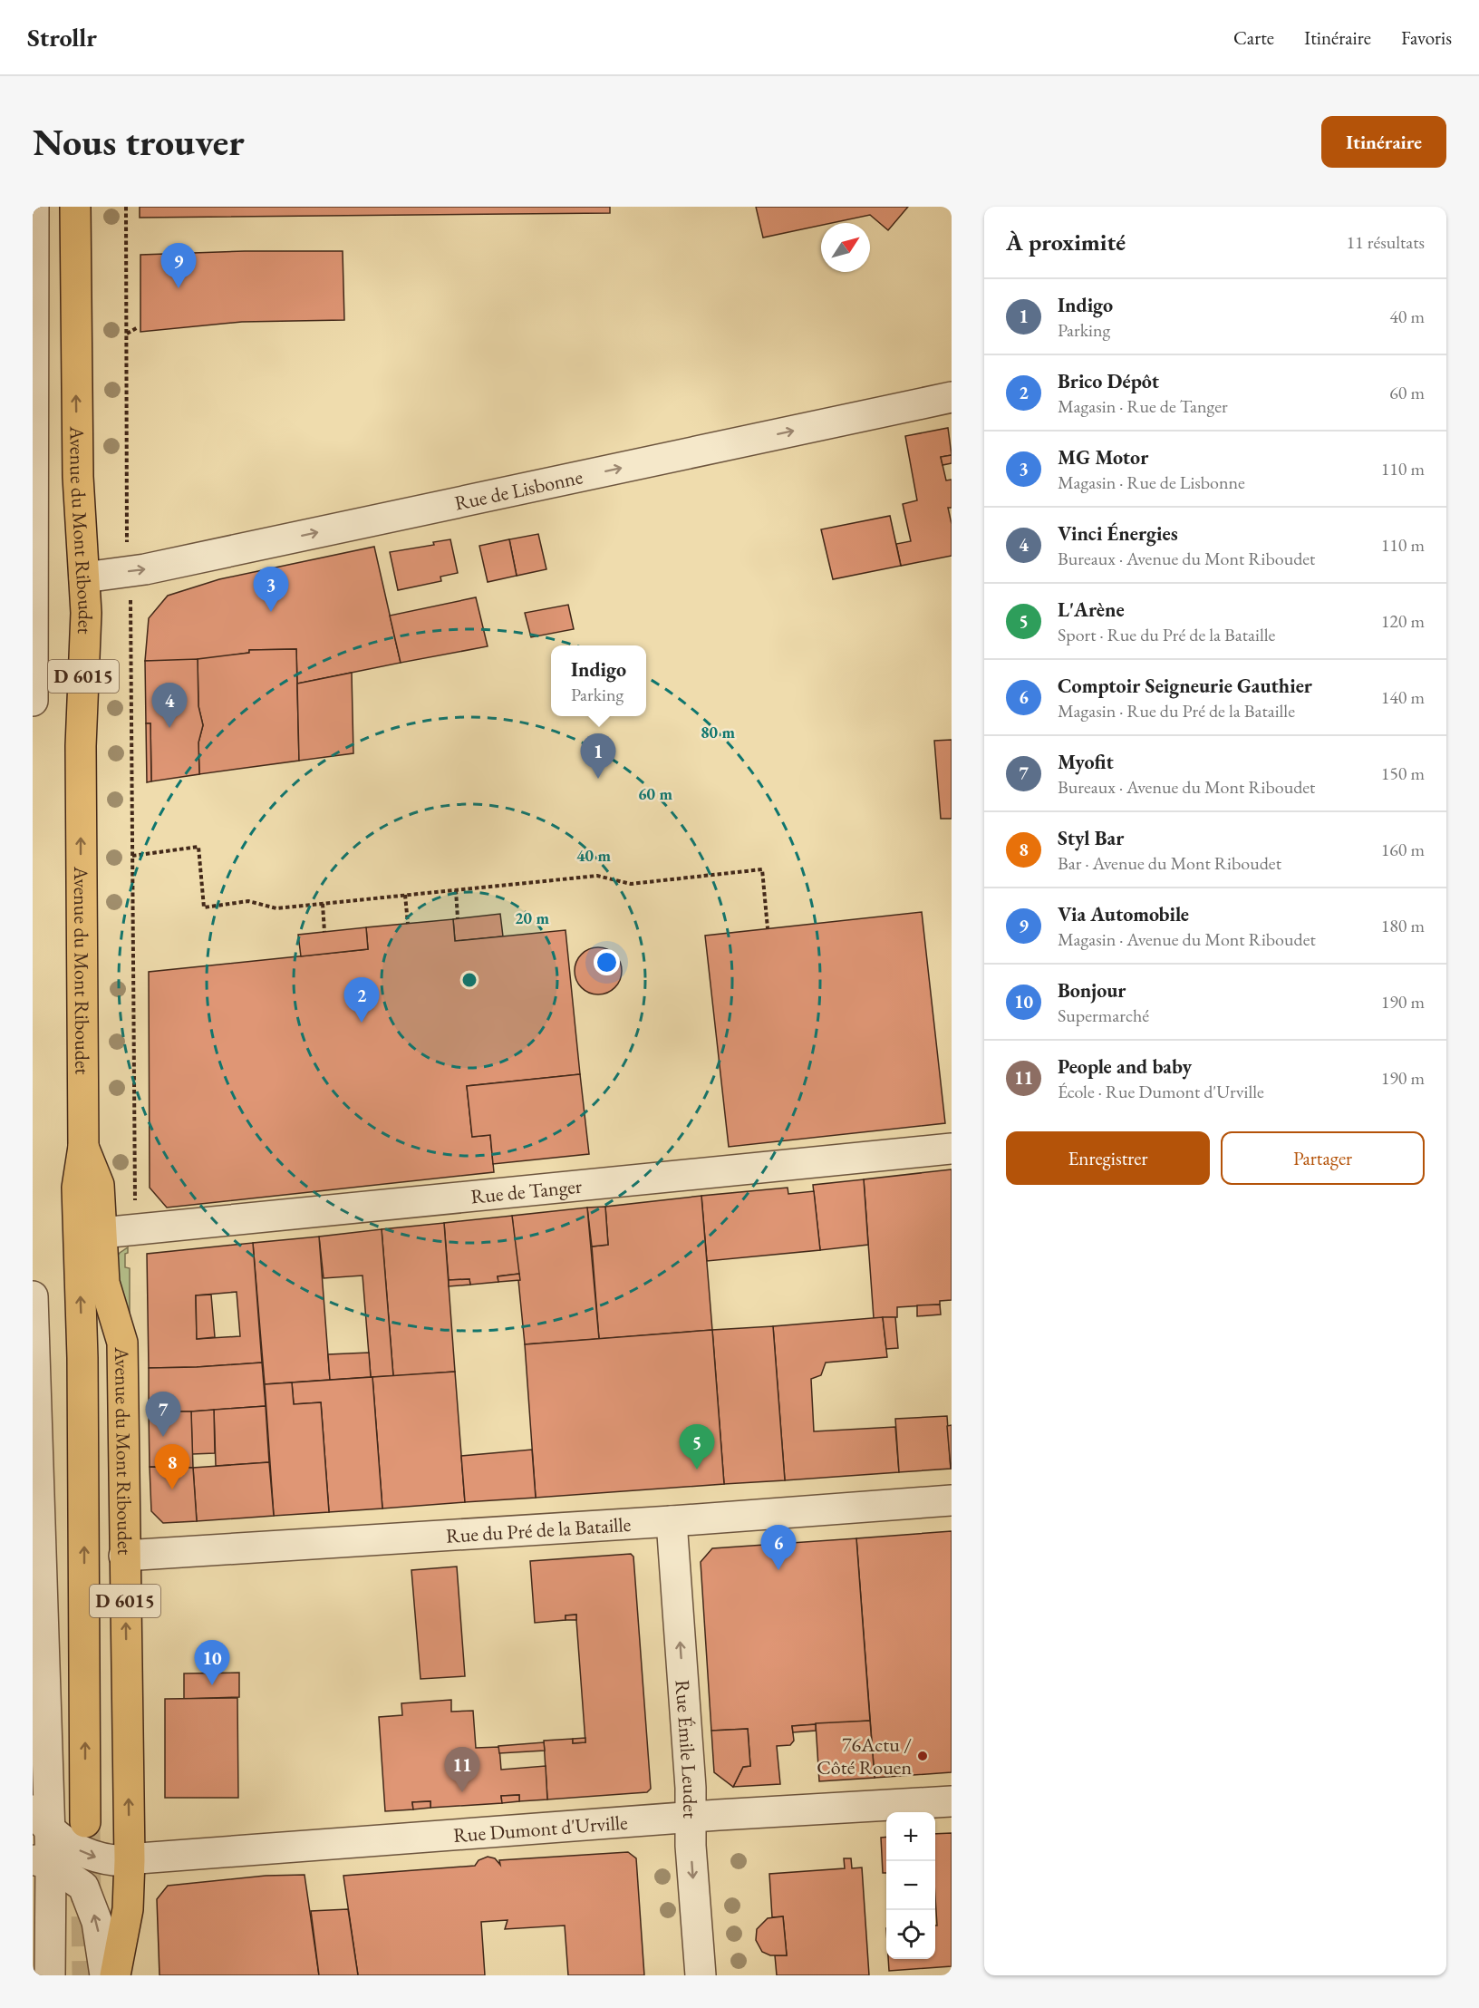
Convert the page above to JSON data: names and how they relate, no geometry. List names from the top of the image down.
{
  "streets": {
    "main road": ["Avenue du Mont Riboudet", "D 6015"],
    "street": [
      "Rue de Lisbonne",
      "Rue de Tanger",
      "Rue du Pré de la Bataille",
      "Rue Émile Leudet",
      "Rue Dumont d'Urville"
    ]
  },
  "crossings": [
    ["Rue de Lisbonne", "Avenue du Mont Riboudet"],
    ["Avenue du Mont Riboudet", "Rue de Tanger"],
    ["Avenue du Mont Riboudet", "Rue du Pré de la Bataille"],
    ["Avenue du Mont Riboudet", "Rue Dumont d'Urville"],
    ["Rue du Pré de la Bataille", "Rue Émile Leudet"],
    ["Rue Émile Leudet", "Rue Dumont d'Urville"]
  ],
  "one_way": ["Rue de Lisbonne", "Avenue du Mont Riboudet"],
  "places": ["76Actu / Côté Rouen"],
  "north": "top right",
  "page": {
    "header": "Strollr",
    "nav": ["Carte", "Itinéraire", "Favoris"],
    "buttons": [
      "Itinéraire",
      ["Enregistrer", "Partager"]
    ],
    "title": "Nous trouver",
    "heading": ["À proximité", "11 résultats"],
    "pins": [
      "9",
      "3",
      "4",
      "1",
      "2",
      "7",
      "5",
      "8",
      "6",
      "10",
      "11"
    ],
    "list": [
      {
        "mark": "1",
        "name": "Indigo",
        "note": "Parking",
        "value": "40 m"
      },
      {
        "mark": "2",
        "name": "Brico Dépôt",
        "note": "Magasin · Rue de Tanger",
        "value": "60 m"
      },
      {
        "mark": "3",
        "name": "MG Motor",
        "note": "Magasin · Rue de Lisbonne",
        "value": "110 m"
      },
      {
        "mark": "4",
        "name": "Vinci Énergies",
        "note": "Bureaux · Avenue du Mont Riboudet",
        "value": "110 m"
      },
      {
        "mark": "5",
        "name": "L'Arène",
        "note": "Sport · Rue du Pré de la Bataille",
        "value": "120 m"
      },
      {
        "mark": "6",
        "name": "Comptoir Seigneurie Gauthier",
        "note": "Magasin · Rue du Pré de la Bataille",
        "value": "140 m"
      },
      {
        "mark": "7",
        "name": "Myofit",
        "note": "Bureaux · Avenue du Mont Riboudet",
        "value": "150 m"
      },
      {
        "mark": "8",
        "name": "Styl Bar",
        "note": "Bar · Avenue du Mont Riboudet",
        "value": "160 m"
      },
      {
        "mark": "9",
        "name": "Via Automobile",
        "note": "Magasin · Avenue du Mont Riboudet",
        "value": "180 m"
      },
      {
        "mark": "10",
        "name": "Bonjour",
        "note": "Supermarché",
        "value": "190 m"
      },
      {
        "mark": "11",
        "name": "People and baby",
        "note": "École · Rue Dumont d'Urville",
        "value": "190 m"
      }
    ],
    "popup": ["Indigo", "Parking"],
    "map_buttons": ["+", "−"]
  },
  "rings": [
    "80 m",
    "60 m",
    "40 m",
    "20 m"
  ]
}
